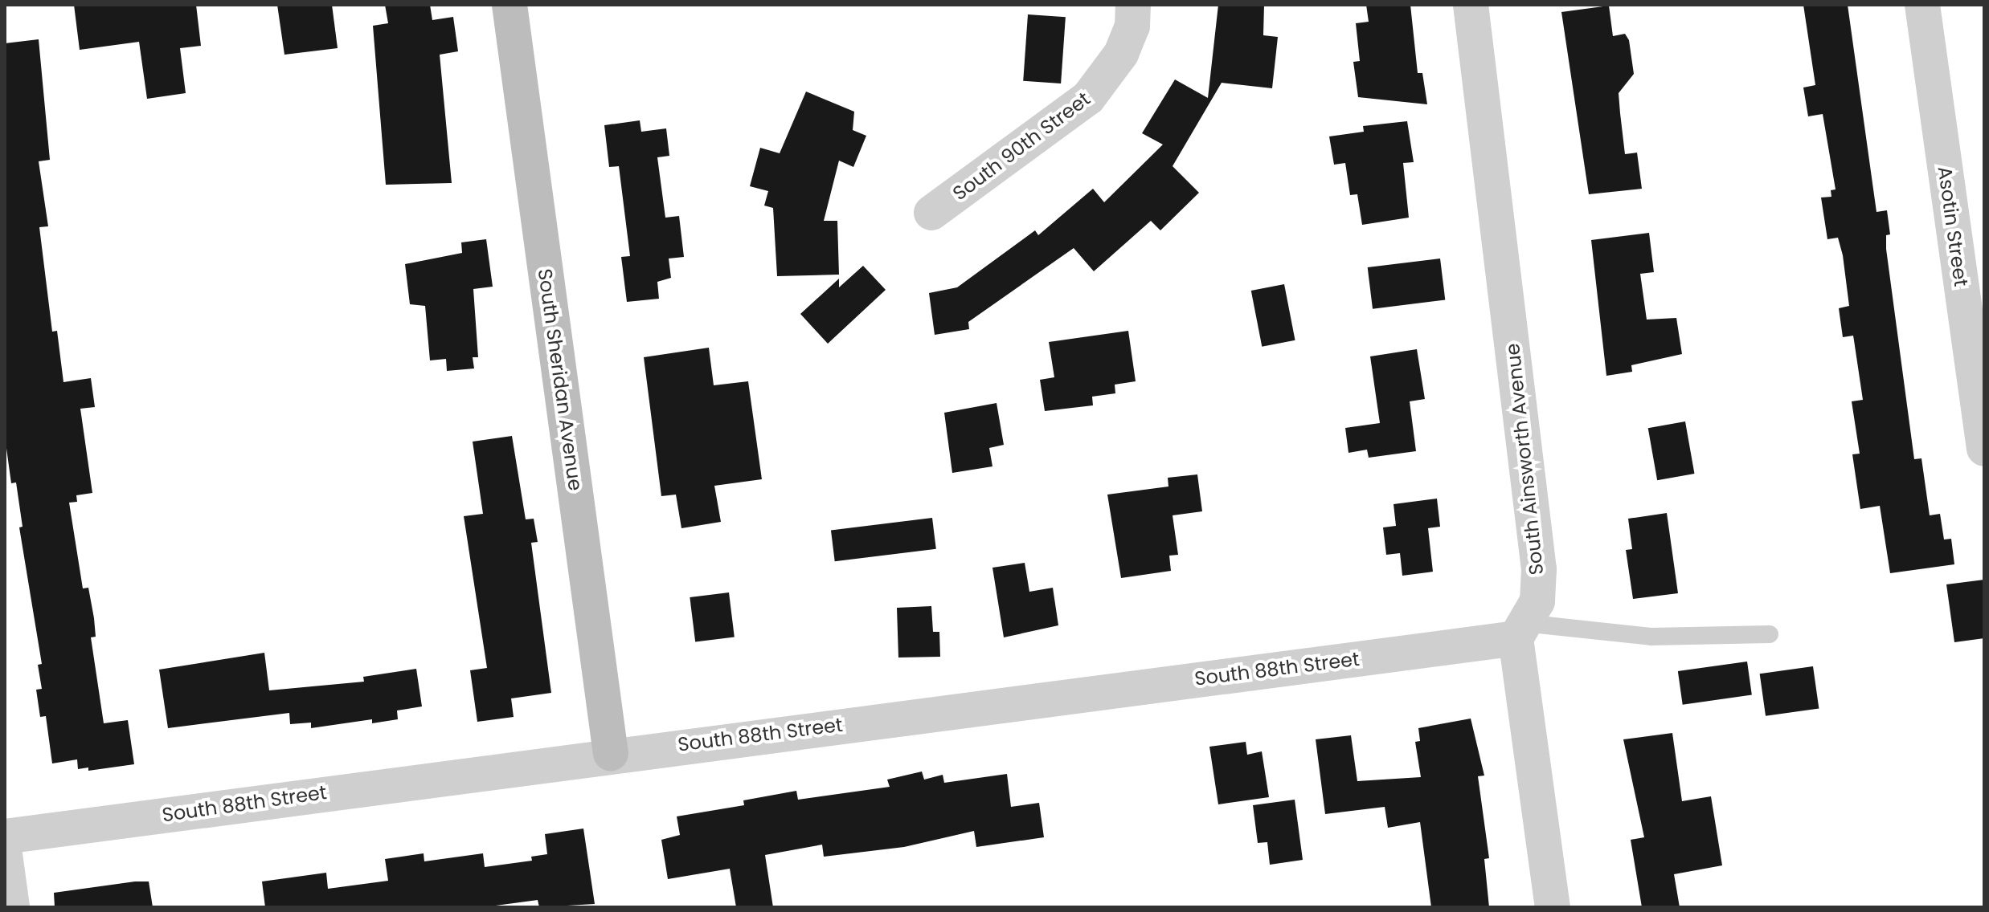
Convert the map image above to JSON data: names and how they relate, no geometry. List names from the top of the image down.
{
  "streets": {
    "street": [
      "South 90th Street",
      "Asotin Street",
      "South Sheridan Avenue",
      "South Ainsworth Avenue",
      "South 88th Street"
    ]
  },
  "crossings": [
    ["South Sheridan Avenue", "South 88th Street"],
    ["South Ainsworth Avenue", "South 88th Street"]
  ]
}
